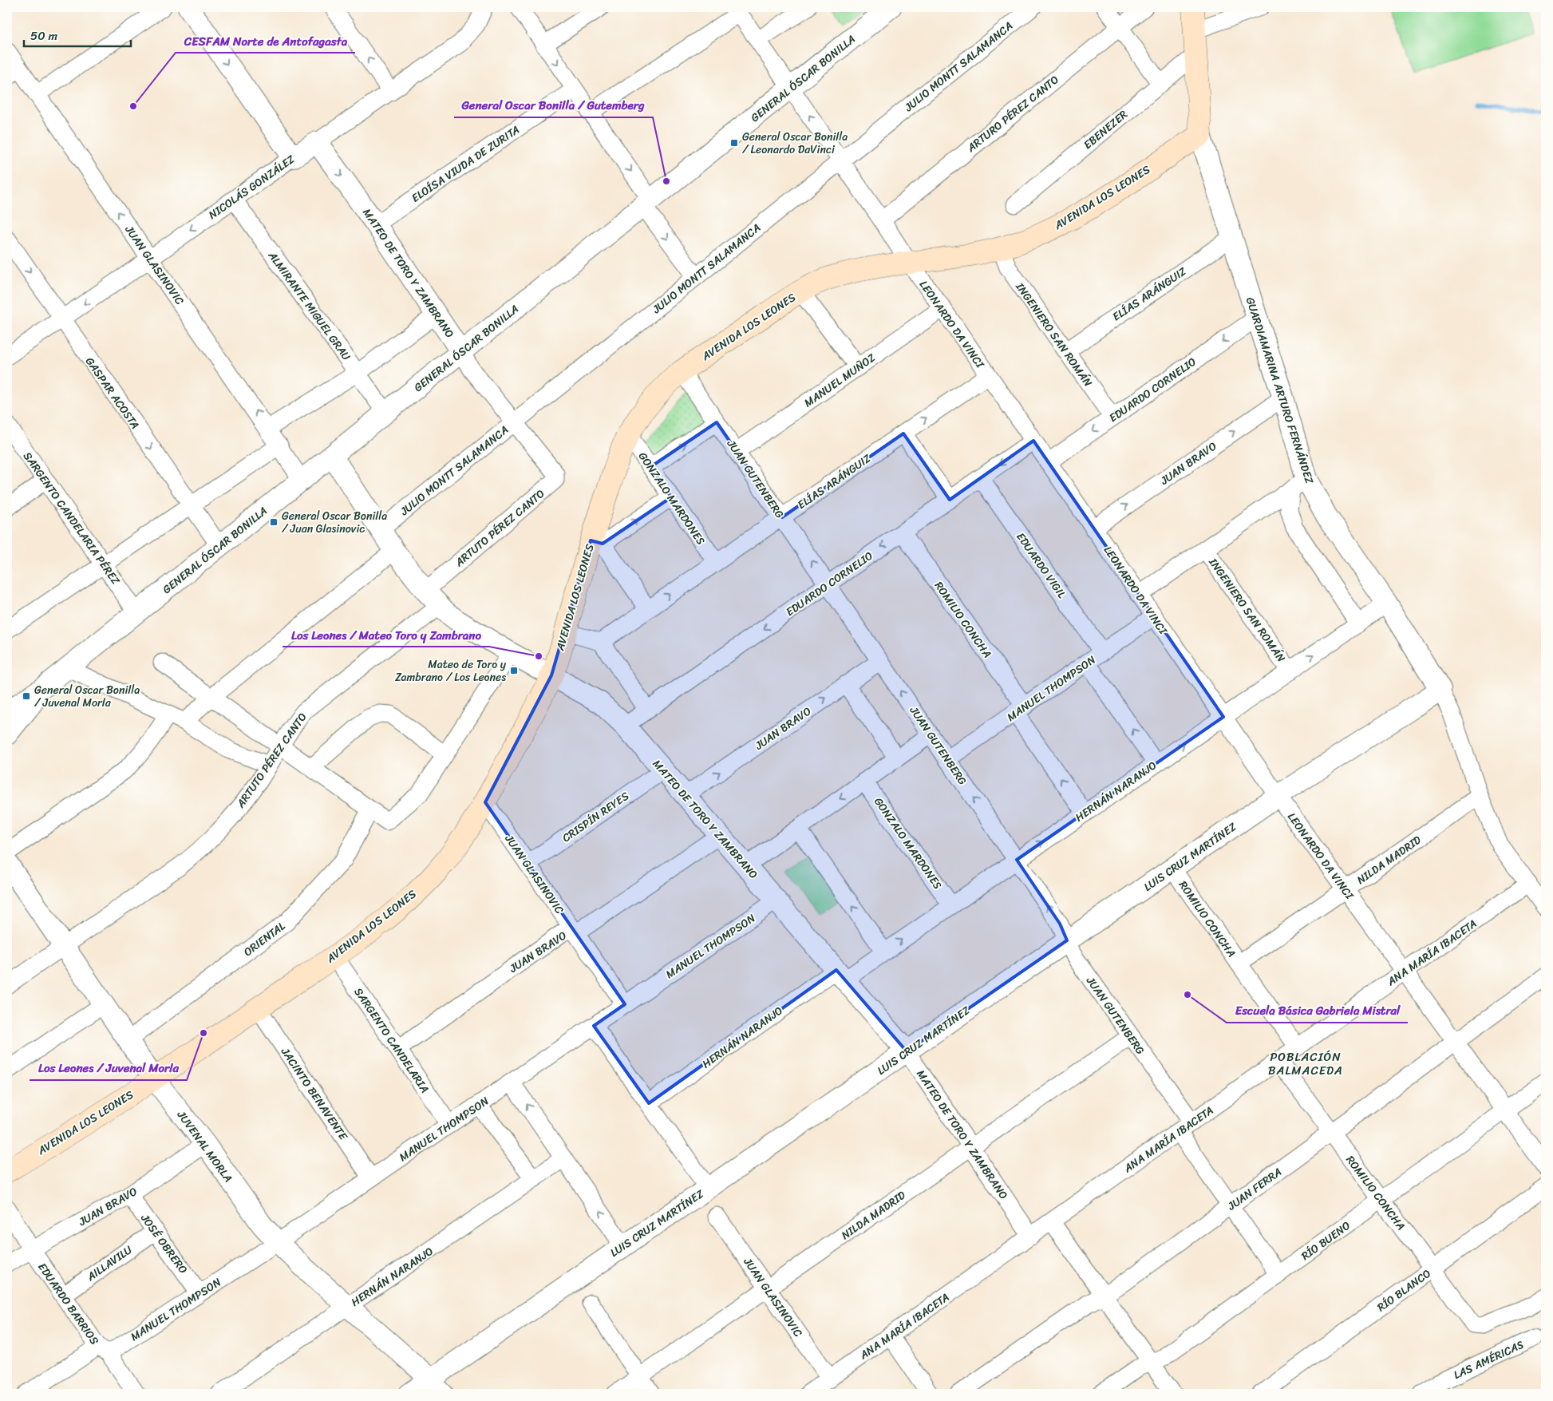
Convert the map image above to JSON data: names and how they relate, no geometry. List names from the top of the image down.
{
  "streets": {
    "main road": ["AVENIDA LOS LEONES", "GUARDIAMARINA ARTURO FERNÁNDEZ"],
    "street": [
      "JULIO MONTT SALAMANCA",
      "GENERAL ÓSCAR BONILLA",
      "ARTURO PÉREZ CANTO",
      "EBENEZER",
      "ELOÍSA VIUDA DE ZURITA",
      "NICOLÁS GONZÁLEZ",
      "JUAN GLASINOVIC",
      "MATEO DE TORO Y ZAMBRANO",
      "ELÍAS ARÁNGUIZ",
      "ALMIRANTE MIGUEL GRAU",
      "LEONARDO DA VINCI",
      "INGENIERO SAN ROMÁN",
      "MANUEL MUÑOZ",
      "EDUARDO CORNELIO",
      "GASPAR ACOSTA",
      "JUAN BRAVO",
      "JUAN GUTENBERG",
      "GONZALO MARDONES",
      "SARGENTO CANDELARIA PÉREZ",
      "ARTUTO PÉREZ CANTO",
      "EDUARDO VIGIL",
      "ROMILIO CONCHA",
      "MANUEL THOMPSON",
      "HERNÁN NARANJO",
      "CRISPÍN REYES",
      "LUIS CRUZ MARTÍNEZ",
      "NILDA MADRID",
      "ORIENTAL",
      "ANA MARÍA IBACETA",
      "SARGENTO CANDELARIA",
      "JACINTO BENAVENTE",
      "JUVENAL MORLA",
      "JUAN FERRA",
      "RÍO BUENO",
      "JOSÉ OBRERO",
      "AILLAVILU",
      "RÍO BLANCO",
      "EDUARDO BARRIOS",
      "LAS AMÉRICAS"
    ]
  },
  "crossings": [
    ["JULIO MONTT SALAMANCA", "MATEO DE TORO Y ZAMBRANO"],
    ["JULIO MONTT SALAMANCA", "LEONARDO DA VINCI"],
    ["GENERAL ÓSCAR BONILLA", "JUAN GLASINOVIC"],
    ["GENERAL ÓSCAR BONILLA", "MATEO DE TORO Y ZAMBRANO"],
    ["GENERAL ÓSCAR BONILLA", "ALMIRANTE MIGUEL GRAU"],
    ["GENERAL ÓSCAR BONILLA", "LEONARDO DA VINCI"],
    ["GENERAL ÓSCAR BONILLA", "GASPAR ACOSTA"],
    ["GENERAL ÓSCAR BONILLA", "SARGENTO CANDELARIA PÉREZ"],
    ["ARTURO PÉREZ CANTO", "LEONARDO DA VINCI"],
    ["EBENEZER", "GUARDIAMARINA ARTURO FERNÁNDEZ"],
    ["ELOÍSA VIUDA DE ZURITA", "MATEO DE TORO Y ZAMBRANO"],
    ["NICOLÁS GONZÁLEZ", "JUAN GLASINOVIC"],
    ["NICOLÁS GONZÁLEZ", "MATEO DE TORO Y ZAMBRANO"],
    ["NICOLÁS GONZÁLEZ", "ALMIRANTE MIGUEL GRAU"],
    ["NICOLÁS GONZÁLEZ", "GASPAR ACOSTA"],
    ["AVENIDA LOS LEONES", "JUAN GLASINOVIC"],
    ["AVENIDA LOS LEONES", "MATEO DE TORO Y ZAMBRANO"],
    ["AVENIDA LOS LEONES", "LEONARDO DA VINCI"],
    ["AVENIDA LOS LEONES", "INGENIERO SAN ROMÁN"],
    ["AVENIDA LOS LEONES", "GUARDIAMARINA ARTURO FERNÁNDEZ"],
    ["AVENIDA LOS LEONES", "JUAN GUTENBERG"],
    ["AVENIDA LOS LEONES", "GONZALO MARDONES"],
    ["AVENIDA LOS LEONES", "SARGENTO CANDELARIA"],
    ["AVENIDA LOS LEONES", "JACINTO BENAVENTE"],
    ["AVENIDA LOS LEONES", "JUVENAL MORLA"],
    ["JUAN GLASINOVIC", "JUAN BRAVO"],
    ["JUAN GLASINOVIC", "MANUEL THOMPSON"],
    ["JUAN GLASINOVIC", "CRISPÍN REYES"],
    ["JUAN GLASINOVIC", "NILDA MADRID"],
    ["JUAN GLASINOVIC", "ANA MARÍA IBACETA"],
    ["MATEO DE TORO Y ZAMBRANO", "EDUARDO CORNELIO"],
    ["MATEO DE TORO Y ZAMBRANO", "JUAN BRAVO"],
    ["MATEO DE TORO Y ZAMBRANO", "ARTUTO PÉREZ CANTO"],
    ["MATEO DE TORO Y ZAMBRANO", "MANUEL THOMPSON"],
    ["MATEO DE TORO Y ZAMBRANO", "HERNÁN NARANJO"],
    ["MATEO DE TORO Y ZAMBRANO", "CRISPÍN REYES"],
    ["MATEO DE TORO Y ZAMBRANO", "LUIS CRUZ MARTÍNEZ"],
    ["MATEO DE TORO Y ZAMBRANO", "NILDA MADRID"],
    ["MATEO DE TORO Y ZAMBRANO", "ANA MARÍA IBACETA"],
    ["ELÍAS ARÁNGUIZ", "LEONARDO DA VINCI"],
    ["ELÍAS ARÁNGUIZ", "INGENIERO SAN ROMÁN"],
    ["ELÍAS ARÁNGUIZ", "GUARDIAMARINA ARTURO FERNÁNDEZ"],
    ["ELÍAS ARÁNGUIZ", "JUAN GUTENBERG"],
    ["ELÍAS ARÁNGUIZ", "GONZALO MARDONES"],
    ["LEONARDO DA VINCI", "MANUEL MUÑOZ"],
    ["LEONARDO DA VINCI", "EDUARDO CORNELIO"],
    ["LEONARDO DA VINCI", "JUAN BRAVO"],
    ["LEONARDO DA VINCI", "MANUEL THOMPSON"],
    ["LEONARDO DA VINCI", "HERNÁN NARANJO"],
    ["LEONARDO DA VINCI", "LUIS CRUZ MARTÍNEZ"],
    ["LEONARDO DA VINCI", "NILDA MADRID"],
    ["LEONARDO DA VINCI", "ANA MARÍA IBACETA"],
    ["LEONARDO DA VINCI", "JUAN FERRA"],
    ["LEONARDO DA VINCI", "RÍO BUENO"],
    ["INGENIERO SAN ROMÁN", "EDUARDO CORNELIO"],
    ["INGENIERO SAN ROMÁN", "HERNÁN NARANJO"],
    ["MANUEL MUÑOZ", "JUAN GUTENBERG"],
    ["EDUARDO CORNELIO", "GUARDIAMARINA ARTURO FERNÁNDEZ"],
    ["EDUARDO CORNELIO", "JUAN GUTENBERG"],
    ["EDUARDO CORNELIO", "EDUARDO VIGIL"],
    ["EDUARDO CORNELIO", "ROMILIO CONCHA"],
    ["GUARDIAMARINA ARTURO FERNÁNDEZ", "JUAN BRAVO"],
    ["GUARDIAMARINA ARTURO FERNÁNDEZ", "HERNÁN NARANJO"],
    ["GUARDIAMARINA ARTURO FERNÁNDEZ", "LUIS CRUZ MARTÍNEZ"],
    ["GUARDIAMARINA ARTURO FERNÁNDEZ", "NILDA MADRID"],
    ["GUARDIAMARINA ARTURO FERNÁNDEZ", "ANA MARÍA IBACETA"],
    ["JUAN BRAVO", "JUAN GUTENBERG"],
    ["JUAN BRAVO", "SARGENTO CANDELARIA"],
    ["JUAN BRAVO", "JUVENAL MORLA"],
    ["JUAN BRAVO", "JOSÉ OBRERO"],
    ["JUAN BRAVO", "EDUARDO BARRIOS"],
    ["JUAN GUTENBERG", "MANUEL THOMPSON"],
    ["JUAN GUTENBERG", "HERNÁN NARANJO"],
    ["JUAN GUTENBERG", "LUIS CRUZ MARTÍNEZ"],
    ["JUAN GUTENBERG", "NILDA MADRID"],
    ["JUAN GUTENBERG", "ANA MARÍA IBACETA"],
    ["JUAN GUTENBERG", "JUAN FERRA"],
    ["JUAN GUTENBERG", "RÍO BUENO"],
    ["GONZALO MARDONES", "HERNÁN NARANJO"],
    ["ARTUTO PÉREZ CANTO", "JUVENAL MORLA"],
    ["EDUARDO VIGIL", "MANUEL THOMPSON"],
    ["ROMILIO CONCHA", "MANUEL THOMPSON"],
    ["ROMILIO CONCHA", "HERNÁN NARANJO"],
    ["ROMILIO CONCHA", "LUIS CRUZ MARTÍNEZ"],
    ["ROMILIO CONCHA", "NILDA MADRID"],
    ["ROMILIO CONCHA", "ANA MARÍA IBACETA"],
    ["ROMILIO CONCHA", "JUAN FERRA"],
    ["ROMILIO CONCHA", "RÍO BUENO"],
    ["ROMILIO CONCHA", "RÍO BLANCO"],
    ["MANUEL THOMPSON", "SARGENTO CANDELARIA"],
    ["MANUEL THOMPSON", "JACINTO BENAVENTE"],
    ["MANUEL THOMPSON", "JUVENAL MORLA"],
    ["MANUEL THOMPSON", "JOSÉ OBRERO"],
    ["MANUEL THOMPSON", "EDUARDO BARRIOS"],
    ["HERNÁN NARANJO", "JUVENAL MORLA"],
    ["LUIS CRUZ MARTÍNEZ", "JUVENAL MORLA"],
    ["ORIENTAL", "JUVENAL MORLA"],
    ["JOSÉ OBRERO", "AILLAVILU"],
    ["AILLAVILU", "EDUARDO BARRIOS"]
  ],
  "one_way": [
    "NICOLÁS GONZÁLEZ",
    "JUAN GLASINOVIC",
    "EDUARDO CORNELIO",
    "GASPAR ACOSTA"
  ],
  "districts": ["POBLACIÓN BALMACEDA"],
  "places": {
    "other": [
      "CESFAM Norte de Antofagasta",
      "General Oscar Bonilla / Gutemberg",
      "Los Leones / Mateo Toro y Zambrano",
      "Escuela Básica Gabriela Mistral",
      "Los Leones / Juvenal Morla"
    ],
    "transit": [
      "General Oscar Bonilla / Leonardo DaVinci",
      "General Oscar Bonilla / Juan Glasinovic",
      "Mateo de Toro y Zambrano / Los Leones",
      "General Oscar Bonilla / Juvenal Morla"
    ]
  },
  "scale_bar": "50 m"
}
